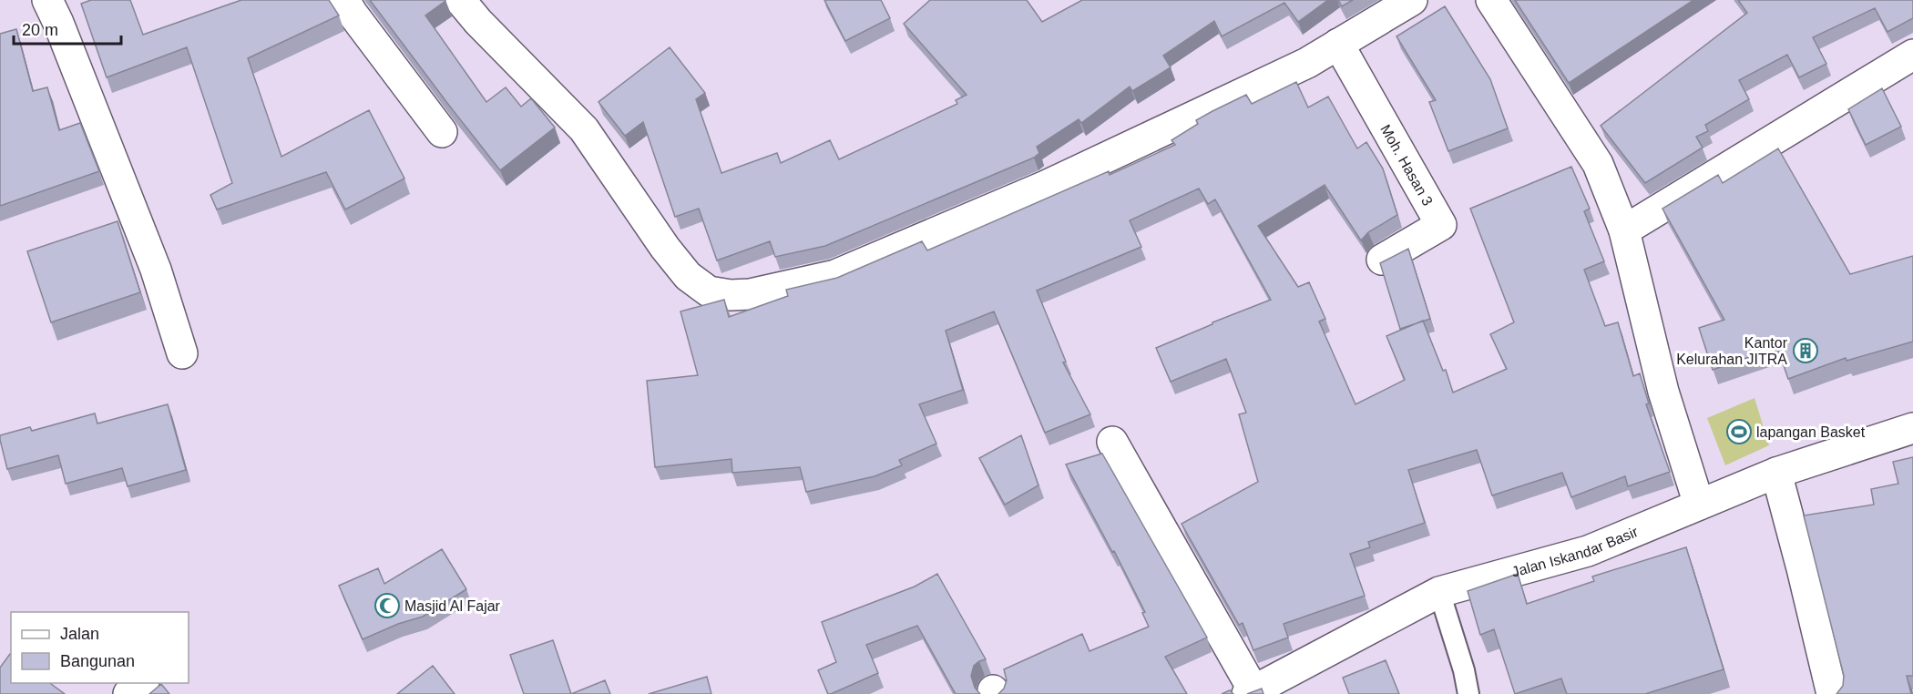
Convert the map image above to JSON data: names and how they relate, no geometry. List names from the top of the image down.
{
  "streets": {
    "street": ["Moh. Hasan 3", "Jalan Iskandar Basir"]
  },
  "places": {
    "building": ["Kantor Kelurahan JITRA"],
    "sports": ["lapangan Basket"],
    "mosque": ["Masjid Al Fajar"]
  },
  "legend": ["Jalan", "Bangunan"],
  "scale_bar": "20 m"
}
